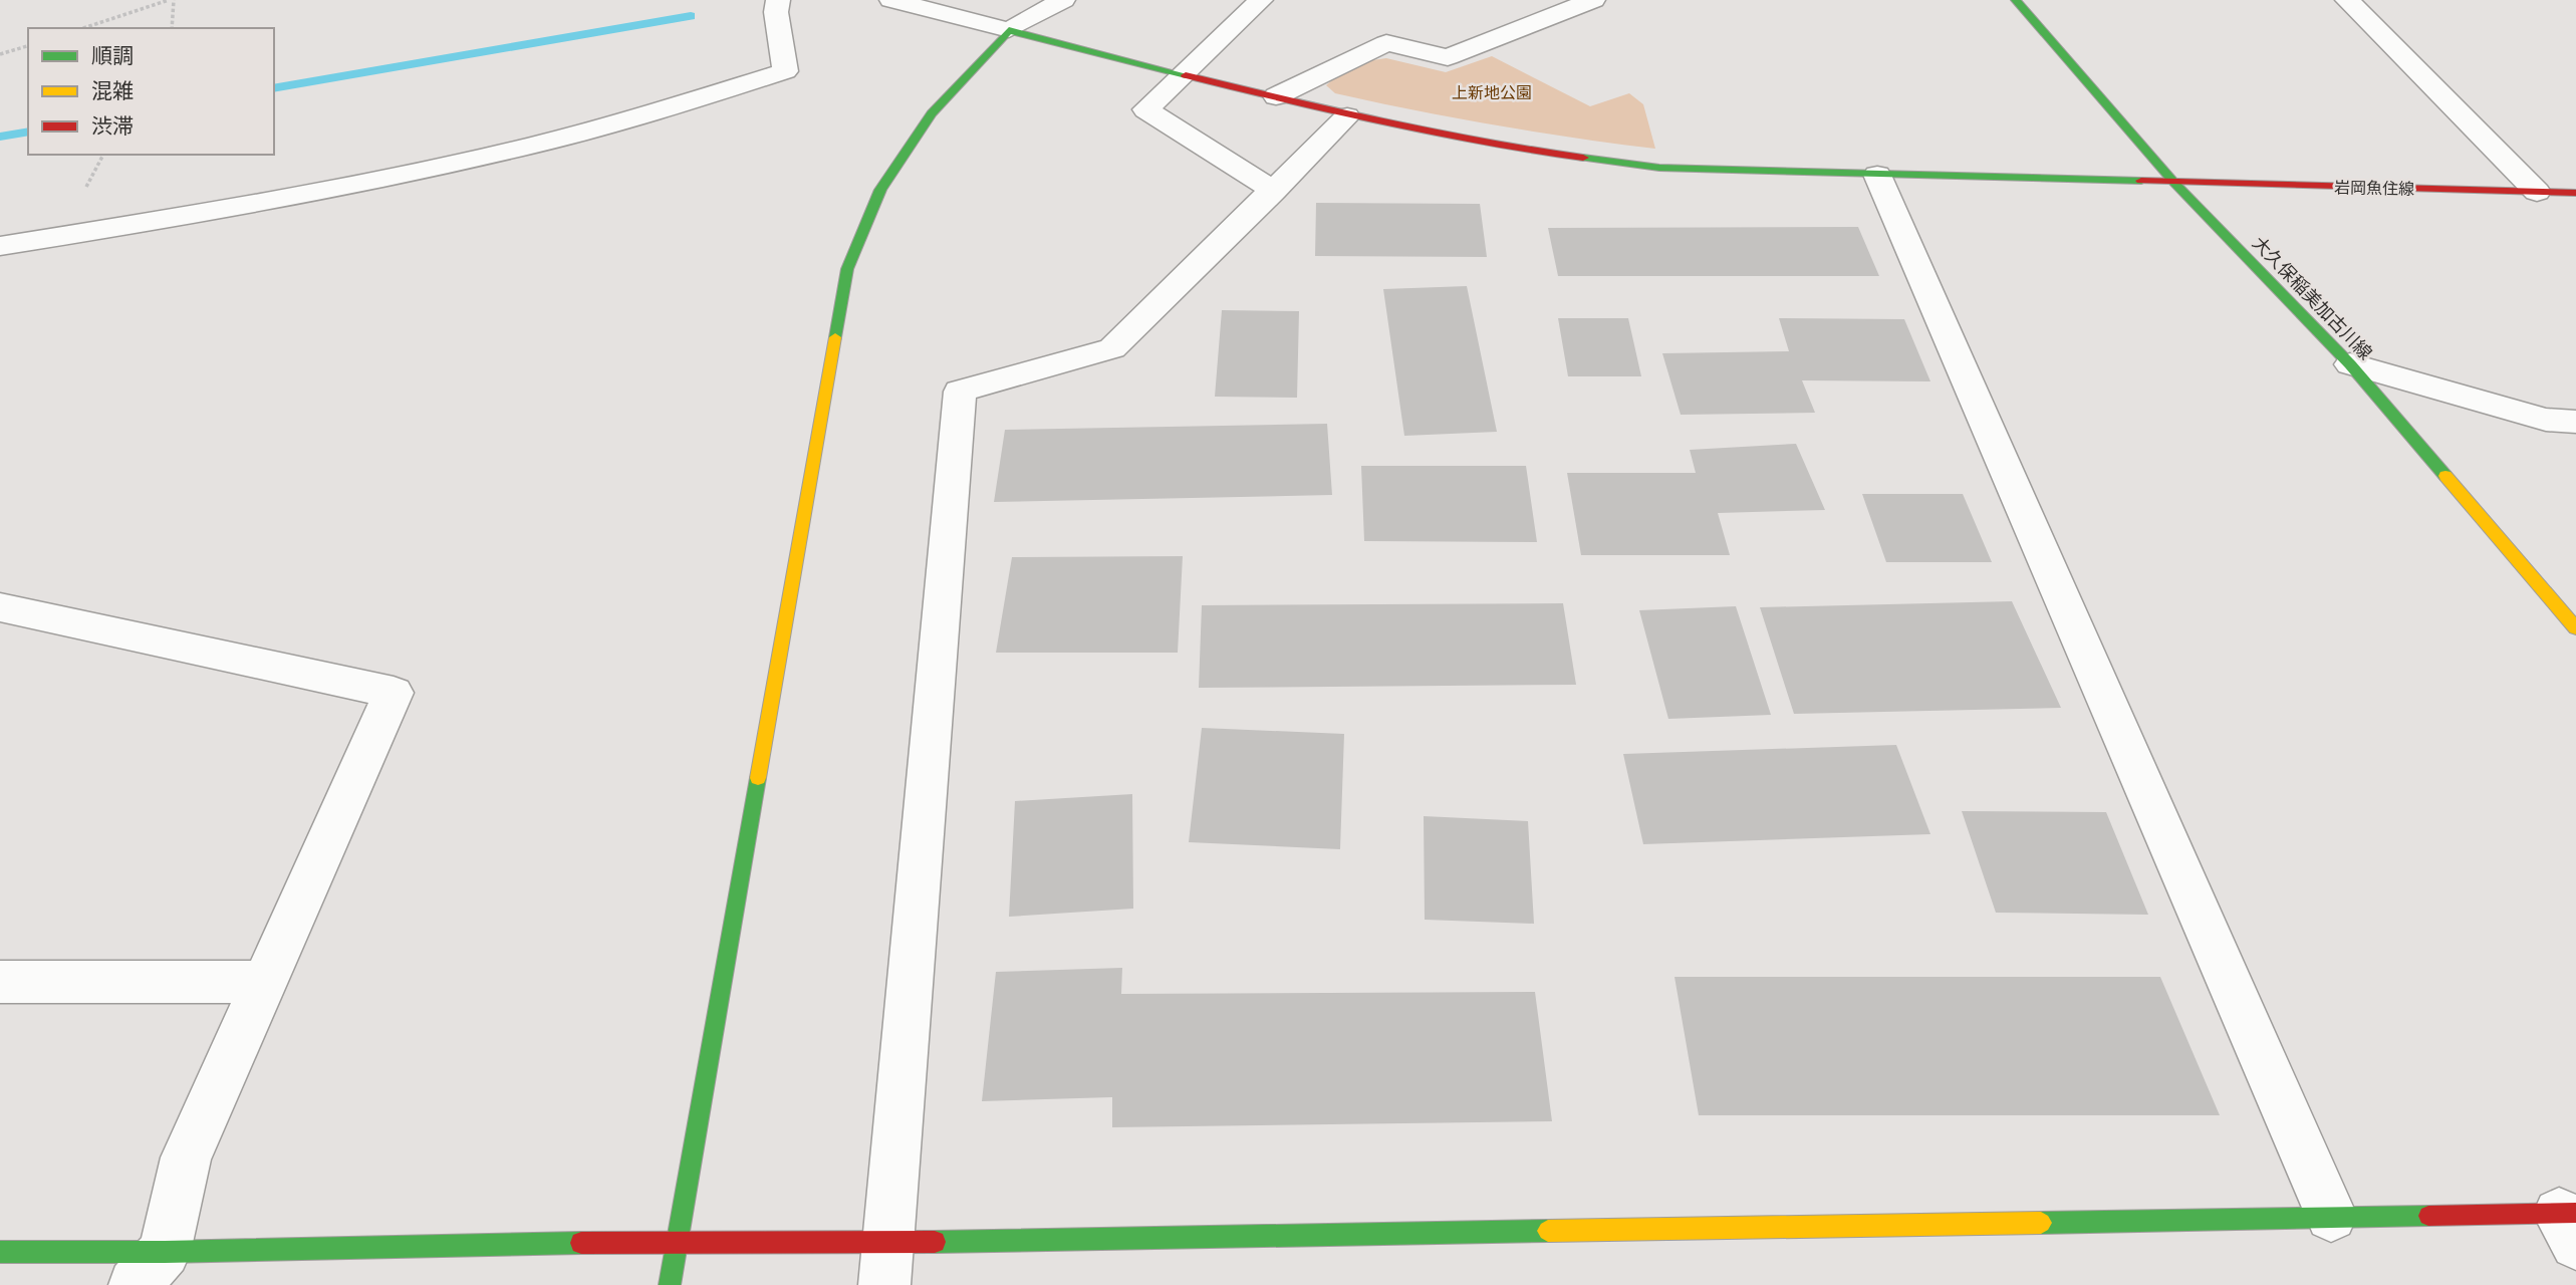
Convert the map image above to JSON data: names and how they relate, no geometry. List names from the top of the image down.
{
  "streets": {
    "street": ["岩岡魚住線", "大久保稲美加古川線"]
  },
  "crossings": [
    ["岩岡魚住線", "大久保稲美加古川線"]
  ],
  "parks": ["上新地公園"],
  "legend": ["順調", "混雑", "渋滞"]
}
